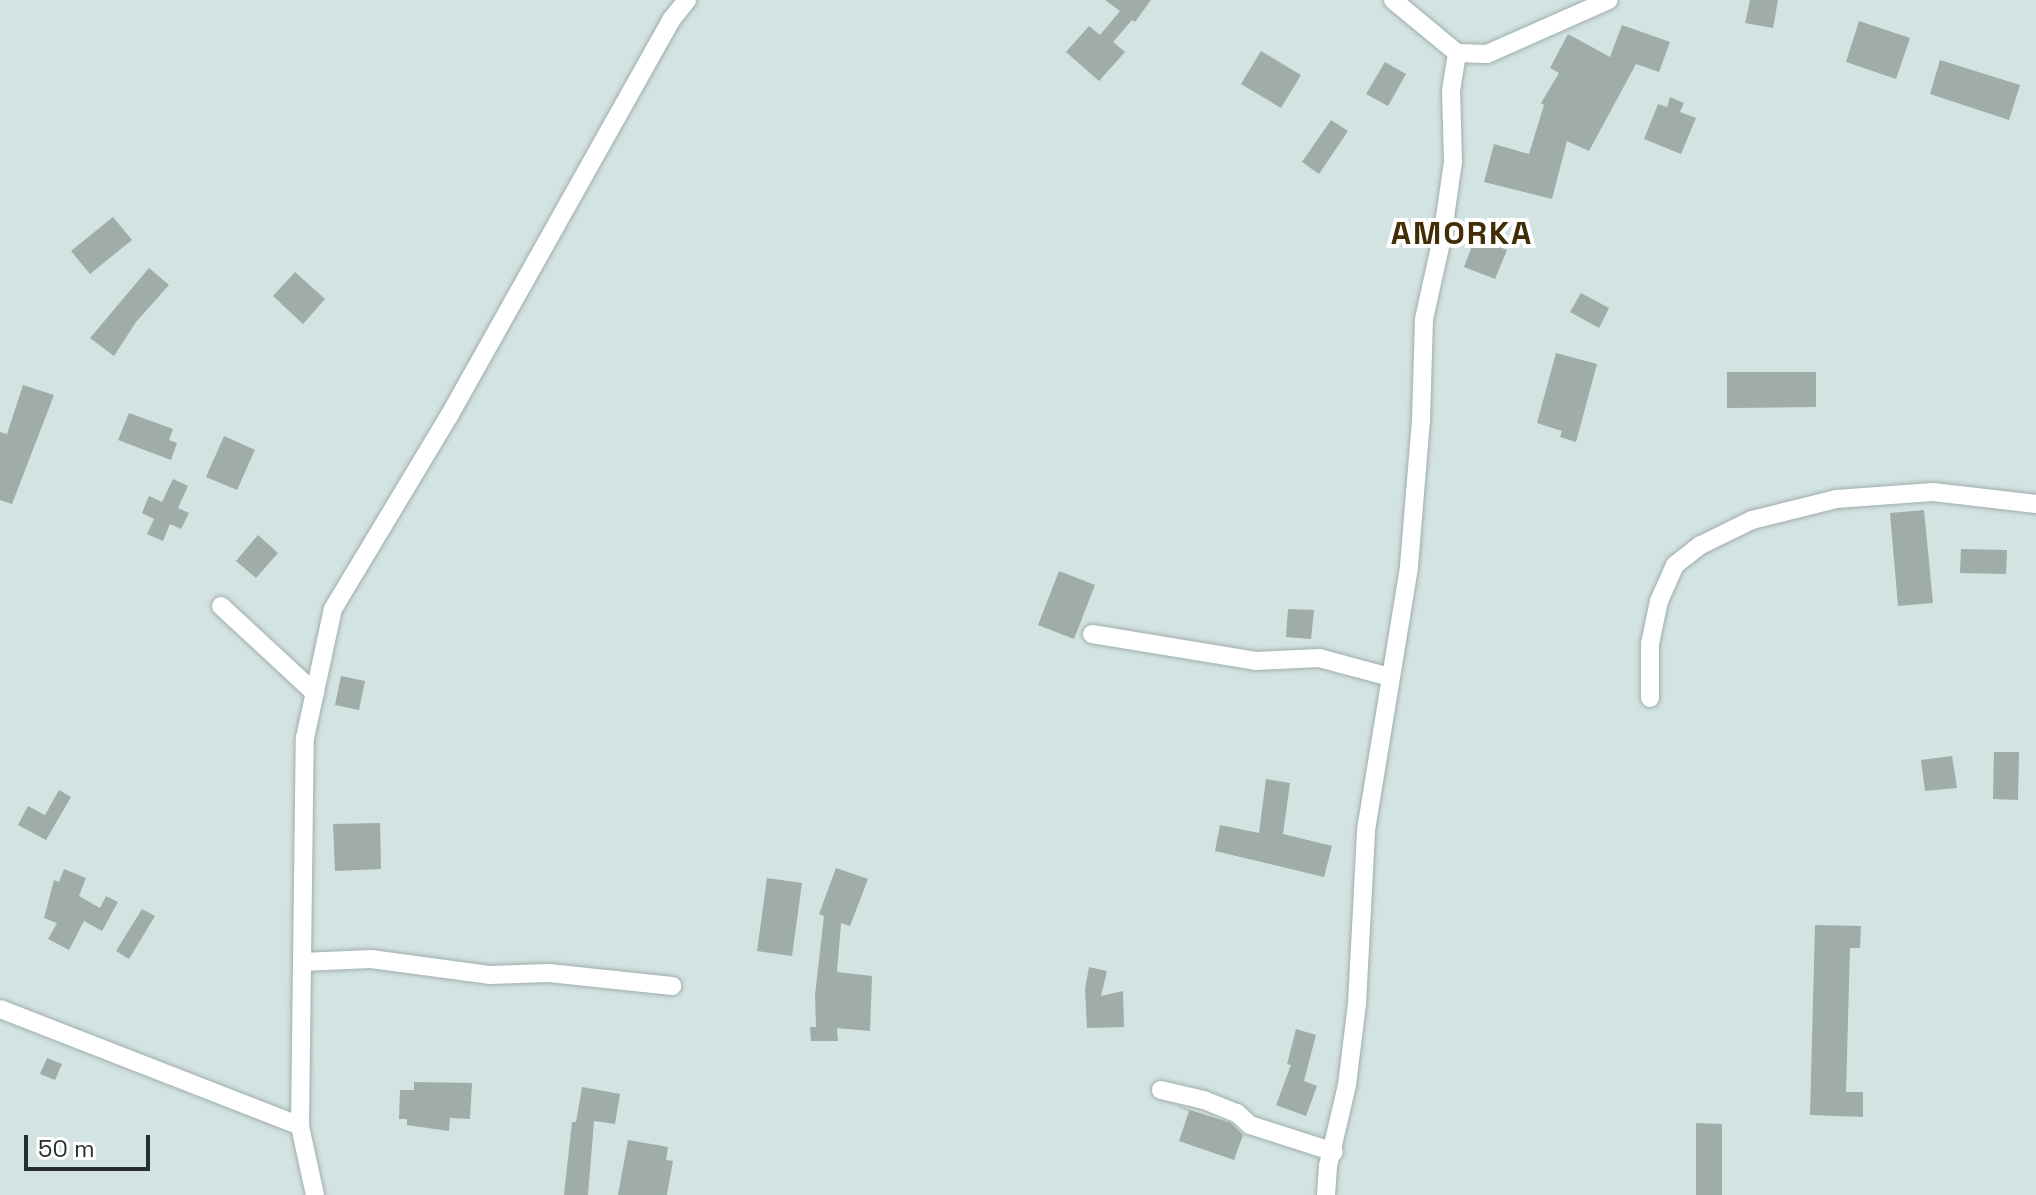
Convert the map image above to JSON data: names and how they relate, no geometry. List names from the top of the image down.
{
  "districts": ["AMORKA"],
  "scale_bar": "50 m"
}
